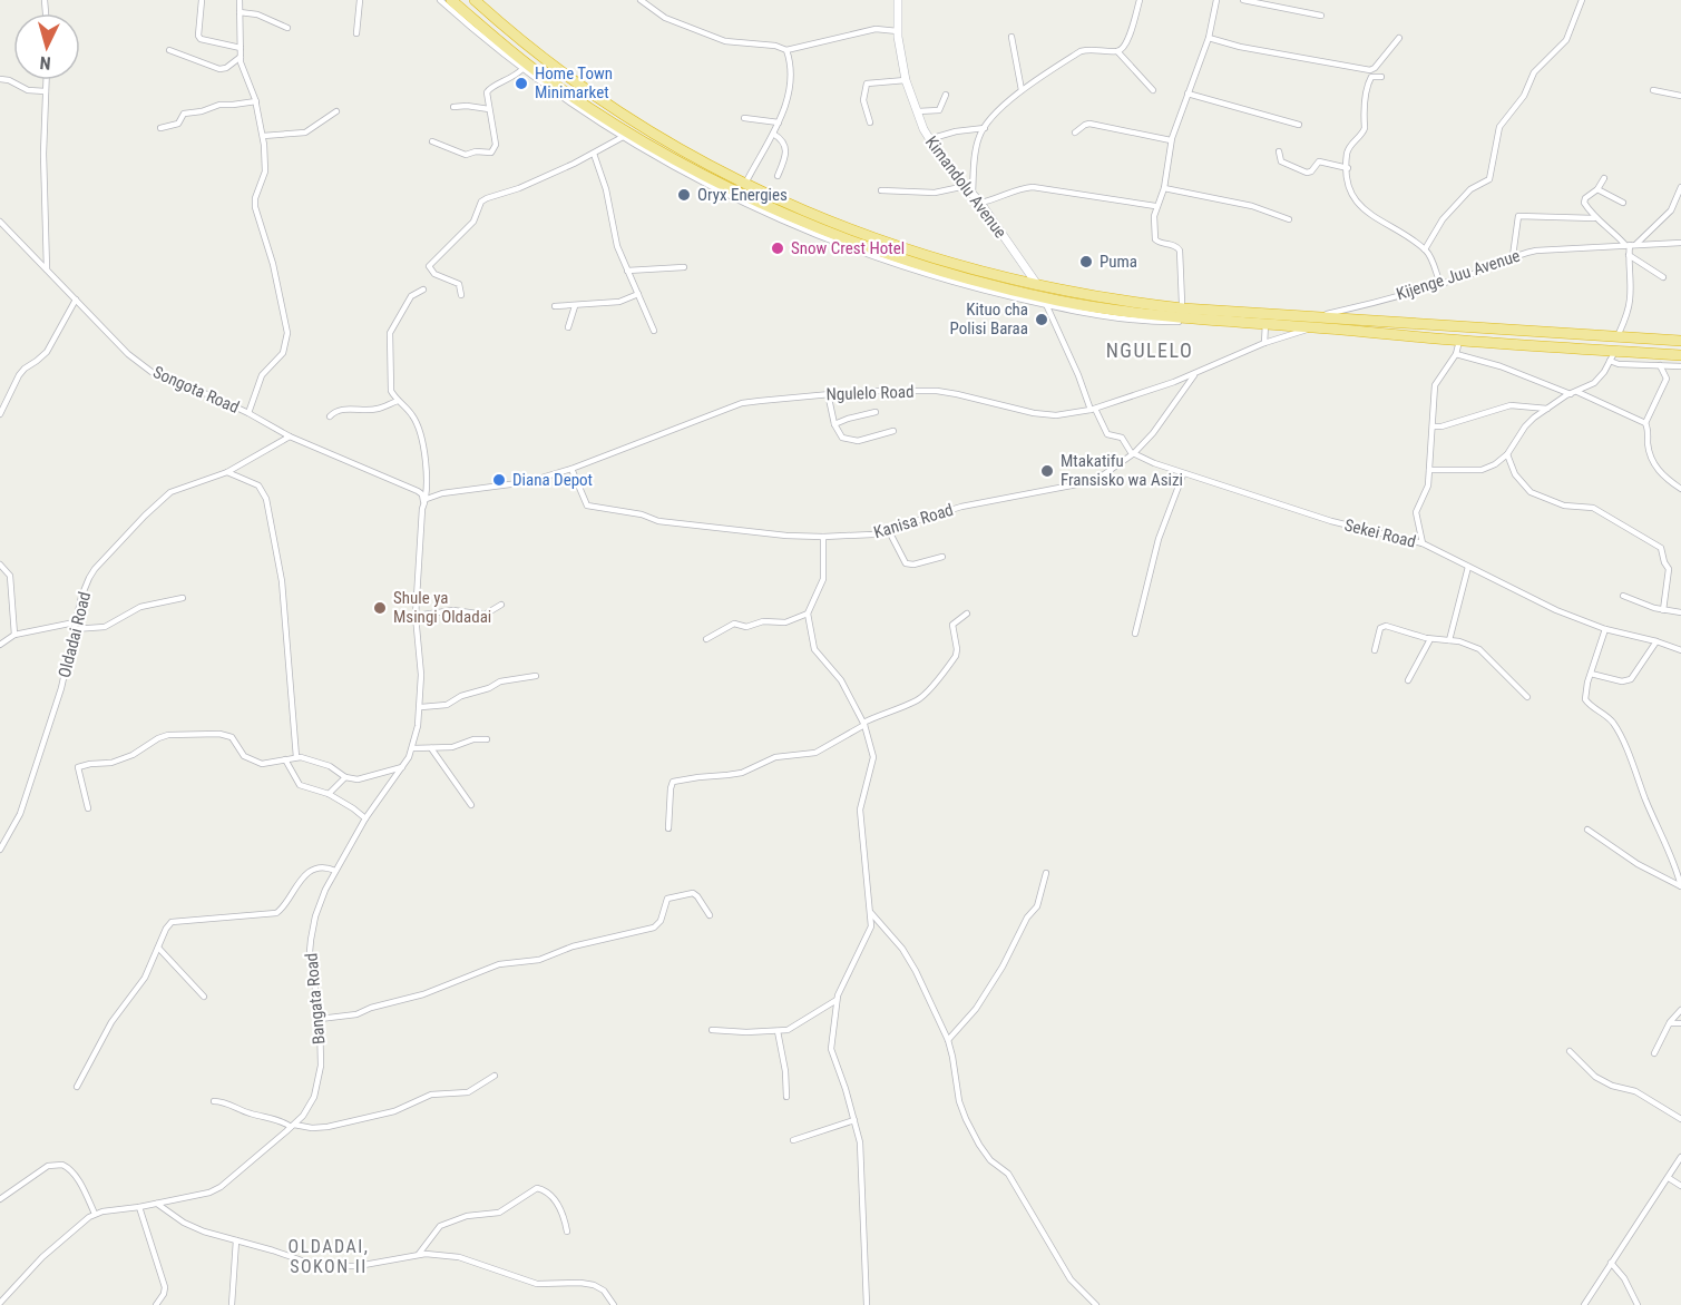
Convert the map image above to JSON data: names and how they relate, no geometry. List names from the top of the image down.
{
  "streets": {
    "street": [
      "Kimandolu Avenue",
      "Kijenge Juu Avenue",
      "Songota Road",
      "Ngulelo Road",
      "Kanisa Road",
      "Sekei Road",
      "Oldadai Road",
      "Bangata Road"
    ]
  },
  "crossings": [
    ["Songota Road", "Ngulelo Road"],
    ["Songota Road", "Oldadai Road"],
    ["Songota Road", "Bangata Road"],
    ["Ngulelo Road", "Kanisa Road"],
    ["Ngulelo Road", "Sekei Road"],
    ["Ngulelo Road", "Bangata Road"],
    ["Kanisa Road", "Sekei Road"]
  ],
  "districts": ["NGULELO", "OLDADAI, SOKON II"],
  "places": [
    "Home Town Minimarket",
    "Oryx Energies",
    "Snow Crest Hotel",
    "Puma",
    "Kituo cha Polisi Baraa",
    "Mtakatifu Fransisko wa Asizi",
    "Diana Depot",
    "Shule ya Msingi Oldadai"
  ],
  "north": "bottom"
}
